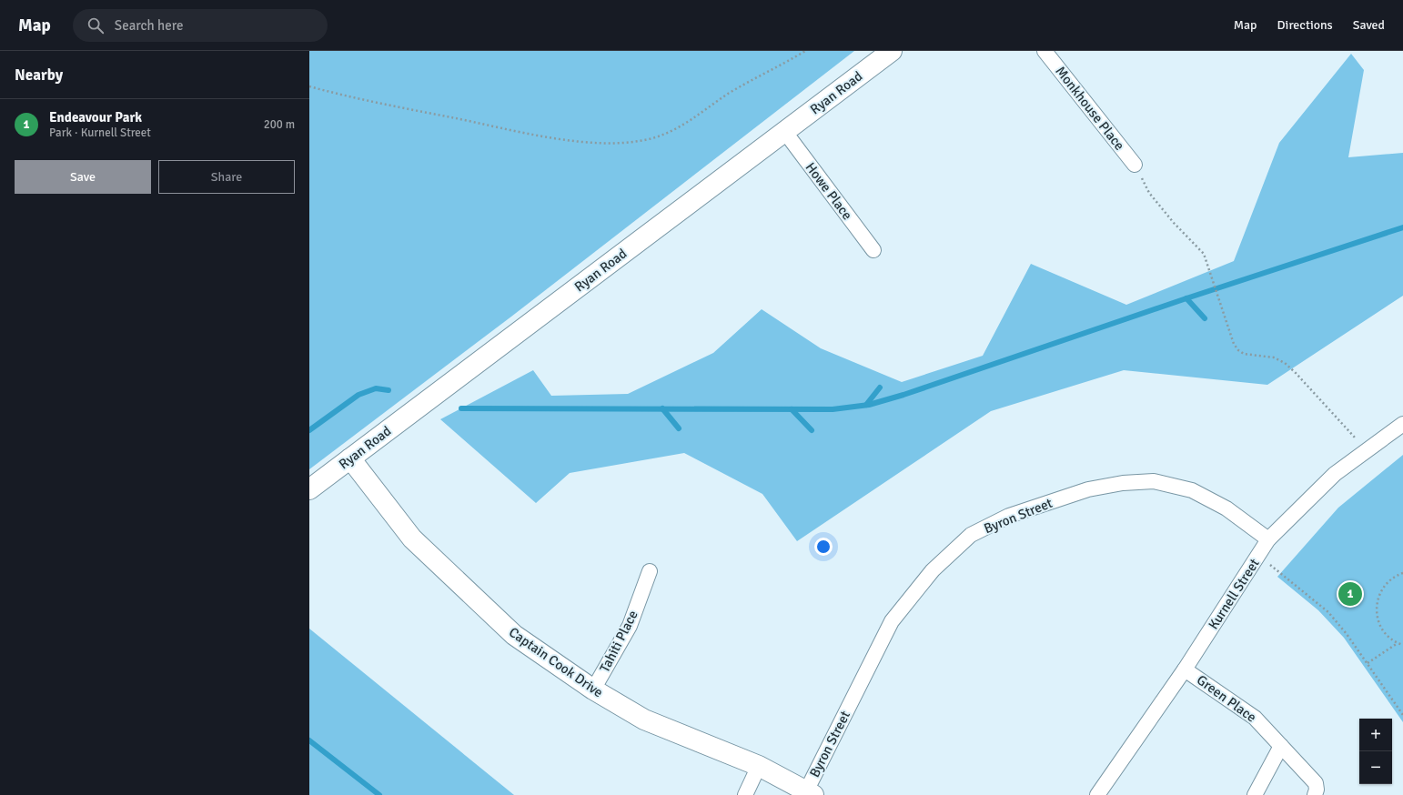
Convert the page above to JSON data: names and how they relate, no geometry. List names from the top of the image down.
{
  "streets": {
    "street": [
      "Ryan Road",
      "Monkhouse Place",
      "Howe Place",
      "Byron Street",
      "Kurnell Street",
      "Tahiti Place",
      "Captain Cook Drive",
      "Green Place"
    ]
  },
  "crossings": [
    ["Ryan Road", "Howe Place"],
    ["Ryan Road", "Captain Cook Drive"],
    ["Byron Street", "Kurnell Street"],
    ["Byron Street", "Captain Cook Drive"],
    ["Kurnell Street", "Green Place"],
    ["Tahiti Place", "Captain Cook Drive"]
  ],
  "page": {
    "header": "Map",
    "search": "Search here",
    "nav": ["Map", "Directions", "Saved"],
    "heading": "Nearby",
    "list": [
      {
        "mark": "1",
        "name": "Endeavour Park",
        "note": "Park · Kurnell Street",
        "value": "200 m"
      }
    ],
    "buttons": ["Save", "Share"],
    "pins": "1",
    "map_buttons": ["+", "−"]
  }
}
